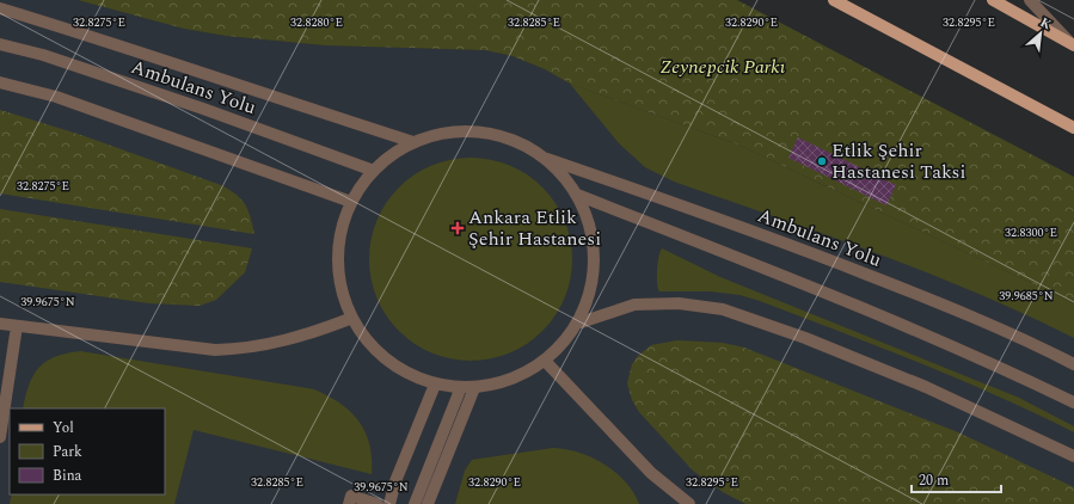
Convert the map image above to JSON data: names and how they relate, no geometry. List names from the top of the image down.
{
  "streets": {
    "street": ["Ambulans Yolu"]
  },
  "parks": ["Zeynepcik Parkı"],
  "places": {
    "other": ["Etlik Şehir Hastanesi Taksi"],
    "health": ["Ankara Etlik Şehir Hastanesi"]
  },
  "legend": ["Yol", "Park", "Bina"],
  "scale_bar": "20 m",
  "north": "top right",
  "coordinates": [
    "32.8275°E",
    "32.8280°E",
    "32.8285°E",
    "32.8290°E",
    "32.8295°E",
    "32.8300°E",
    "39.9685°N",
    "39.9675°N"
  ]
}
